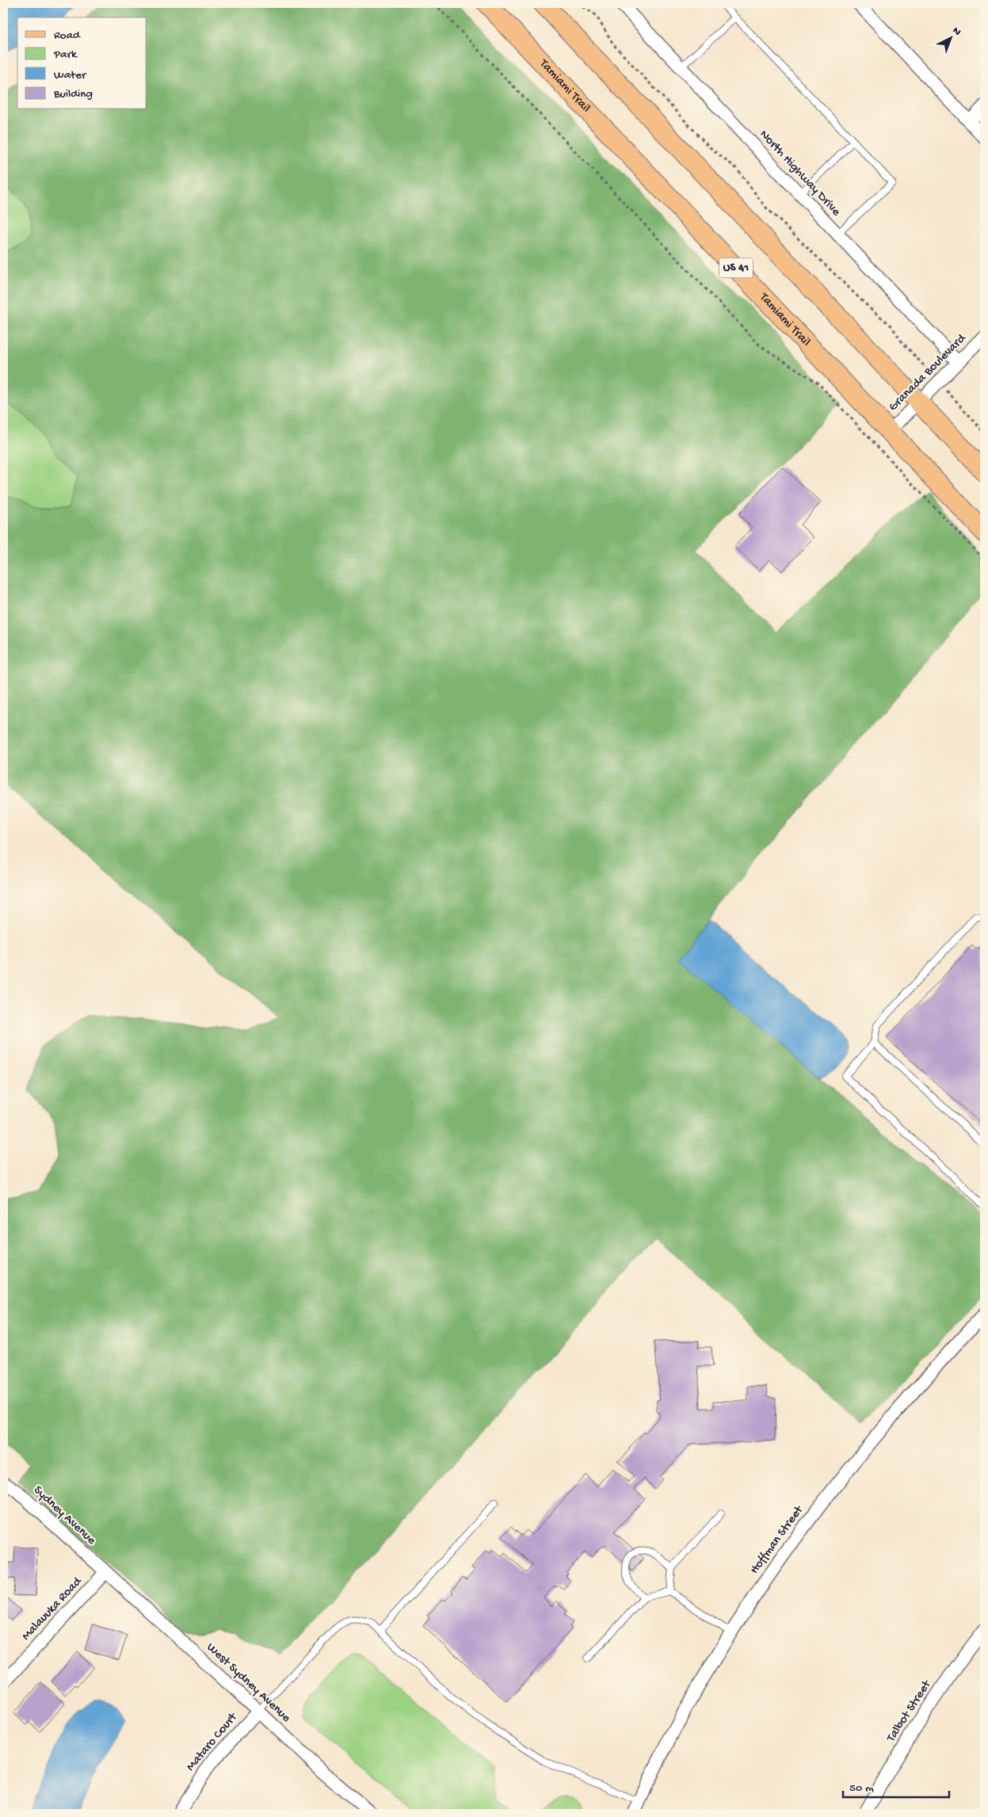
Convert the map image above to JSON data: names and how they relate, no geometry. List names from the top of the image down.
{
  "streets": {
    "main road": ["Tamiami Trail", "US 41"],
    "street": [
      "North Highway Drive",
      "Granada Boulevard",
      "Sydney Avenue",
      "Hoffman Street",
      "Malauuka Road",
      "West Sydney Avenue",
      "Talbot Street",
      "Mataro Court"
    ]
  },
  "crossings": [
    ["Tamiami Trail", "Granada Boulevard"],
    ["North Highway Drive", "Granada Boulevard"],
    ["Sydney Avenue", "Malauuka Road"],
    ["Sydney Avenue", "West Sydney Avenue"],
    ["Malauuka Road", "West Sydney Avenue"],
    ["West Sydney Avenue", "Mataro Court"]
  ],
  "legend": [
    "Road",
    "Park",
    "Water",
    "Building"
  ],
  "scale_bar": "50 m",
  "north": "top right"
}
